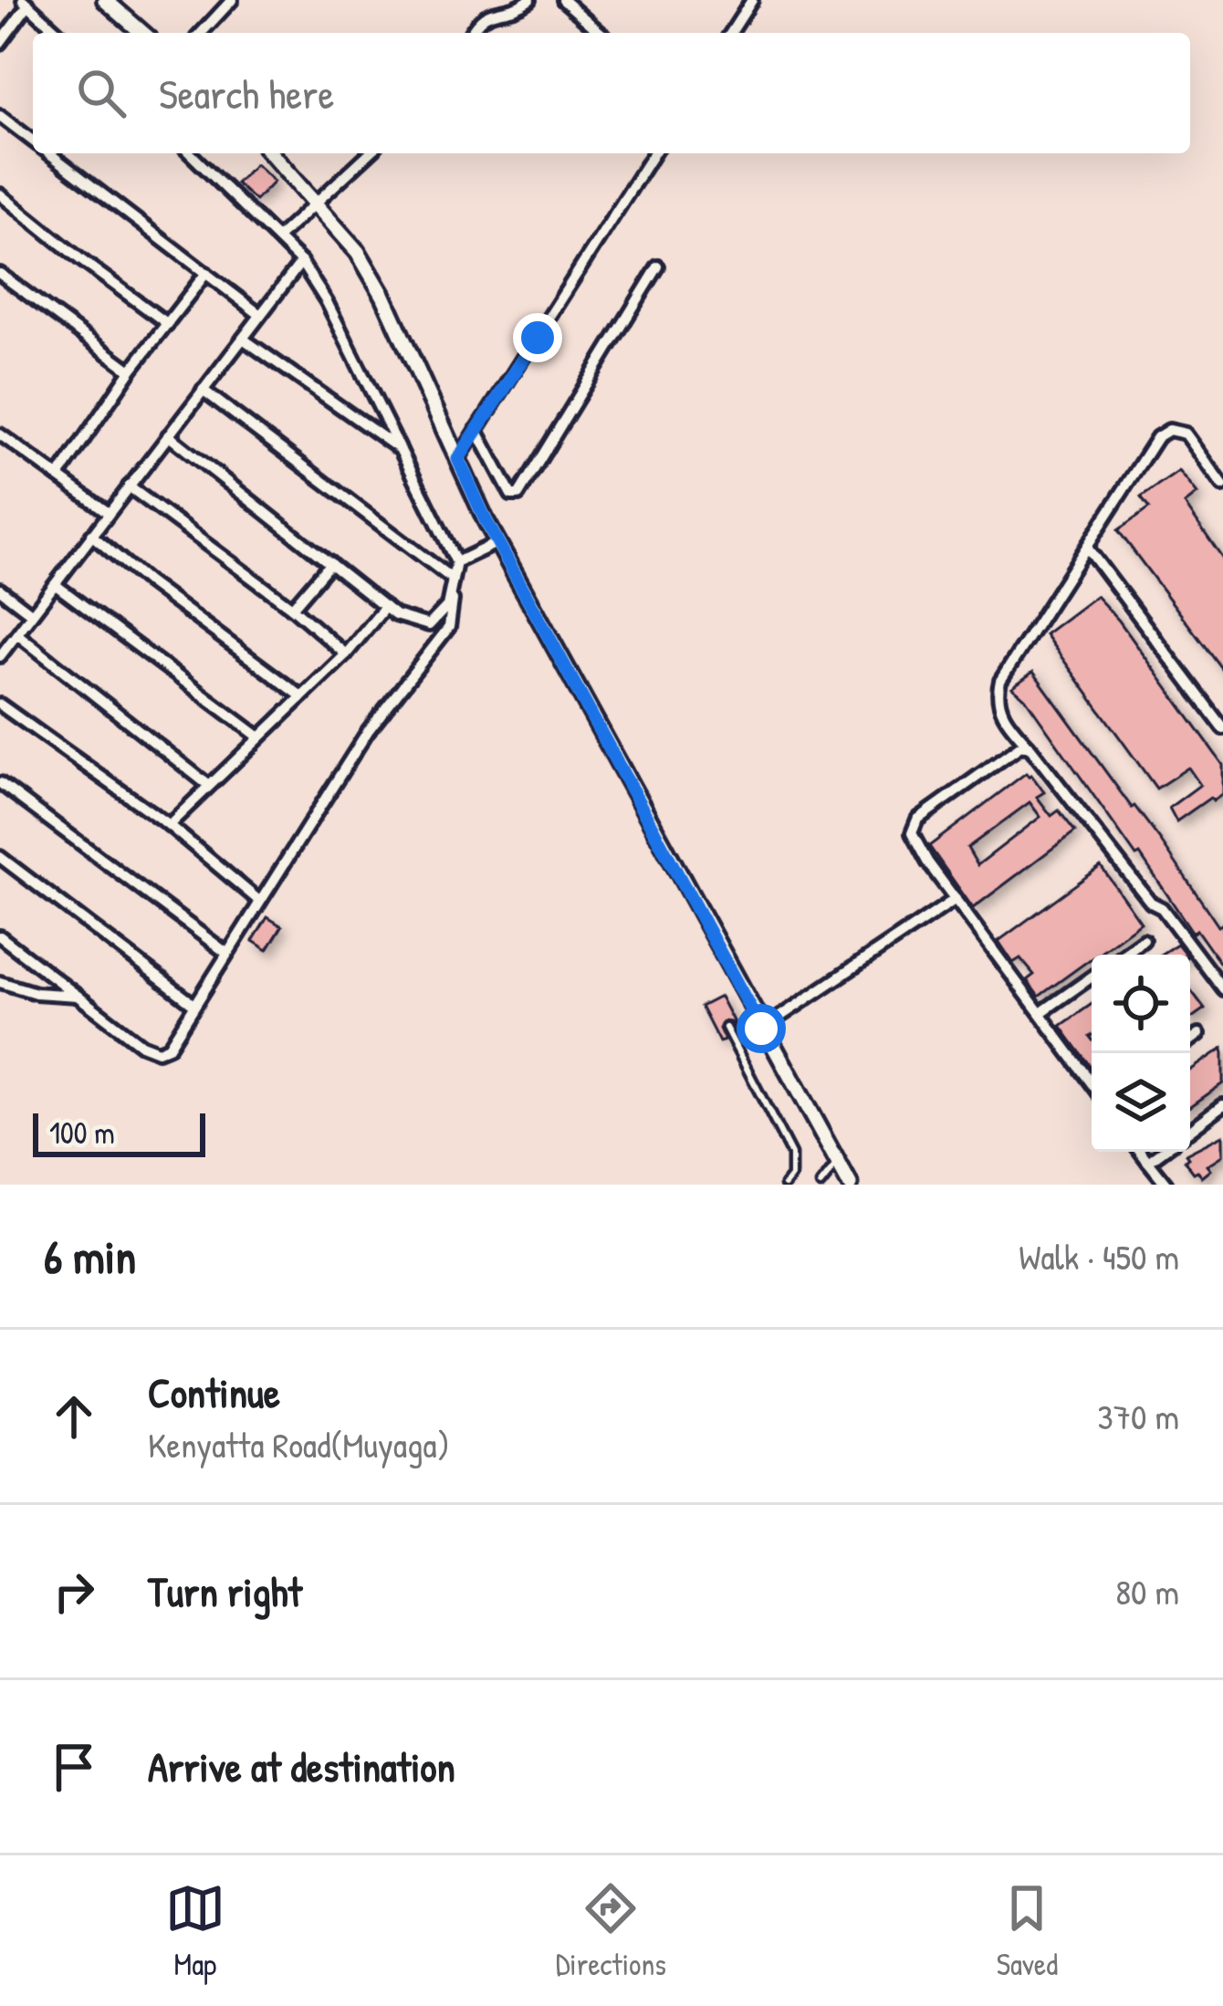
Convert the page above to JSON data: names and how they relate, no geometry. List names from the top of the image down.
{
  "scale_bar": "100 m",
  "page": {
    "search": "Search here",
    "scale": "100 m",
    "heading": ["6 min", "Walk · 450 m"],
    "list": [
      ["Continue", "Kenyatta Road(Muyaga)", "370 m"],
      ["Turn right", "80 m"],
      "Arrive at destination"
    ],
    "nav": ["Map", "Directions", "Saved"]
  }
}
